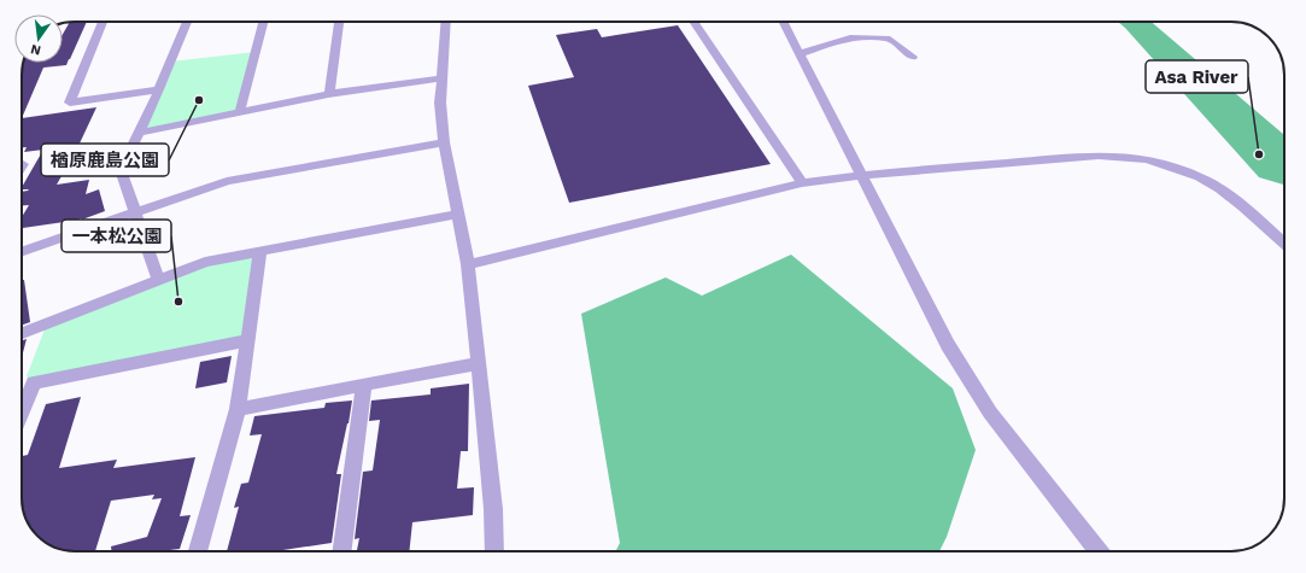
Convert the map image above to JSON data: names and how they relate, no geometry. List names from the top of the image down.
{
  "places": ["楢原鹿島公園", "Asa River", "一本松公園"],
  "north": "bottom"
}
